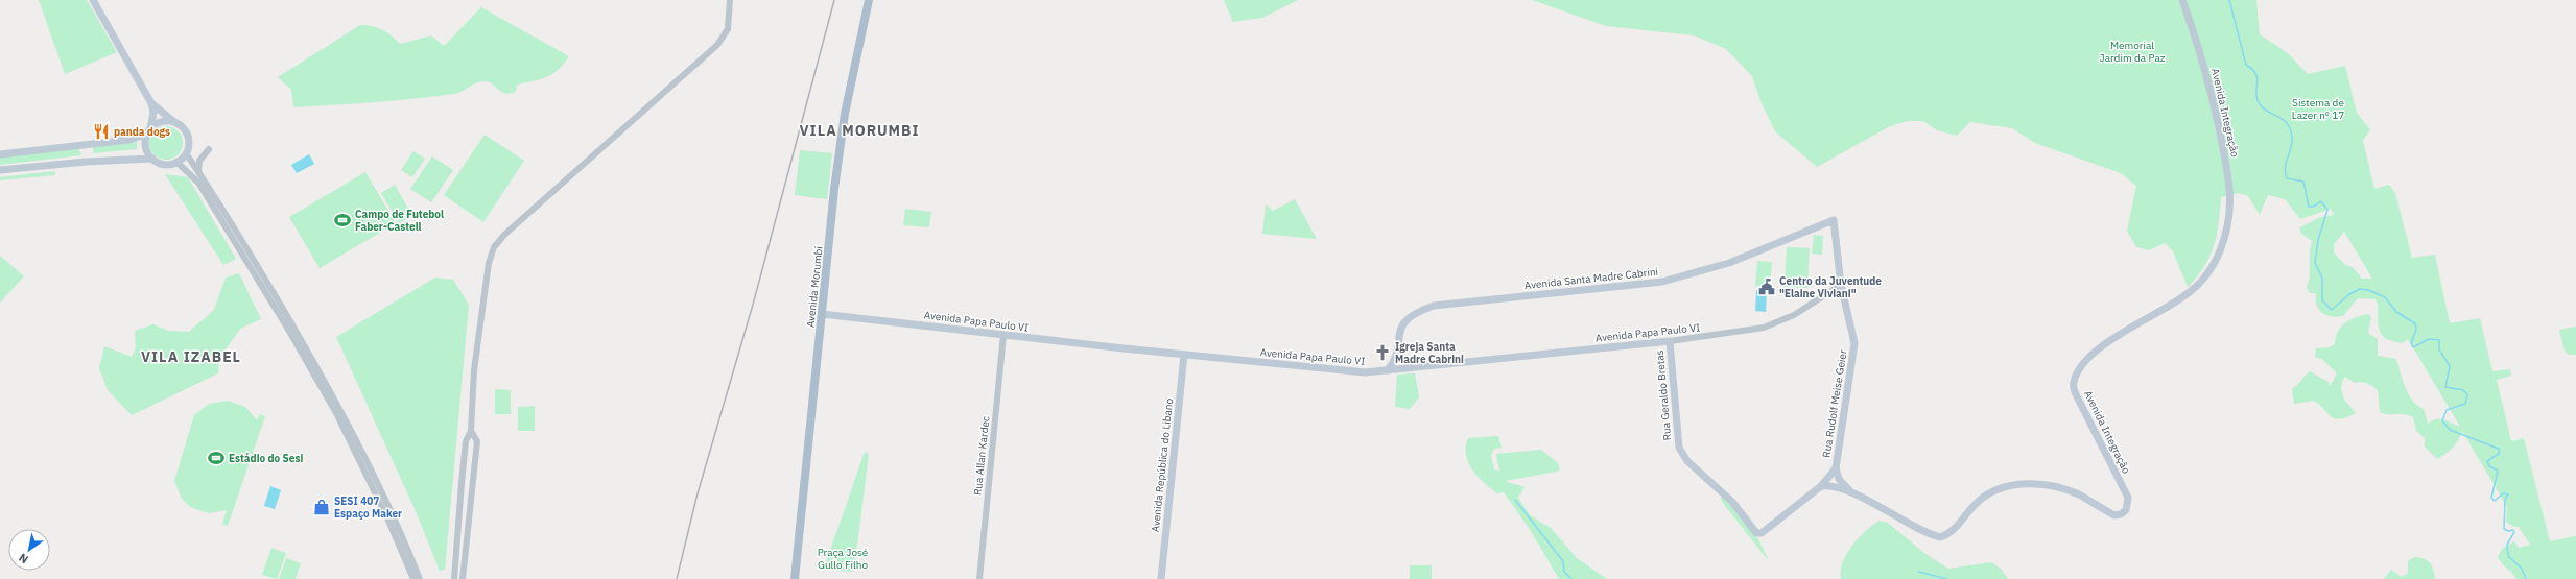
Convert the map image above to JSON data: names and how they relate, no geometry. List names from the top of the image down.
{
  "streets": {
    "main road": [
      "Avenida Integração",
      "Avenida Santa Madre Cabrini",
      "Avenida Morumbi",
      "Avenida Papa Paulo VI",
      "Rua Geraldo Bretas",
      "Rua Rudolf Meise Geier",
      "Avenida República do Libano"
    ],
    "street": ["Rua Allan Kardec"]
  },
  "crossings": [
    ["Avenida Integração", "Rua Geraldo Bretas"],
    ["Avenida Integração", "Rua Rudolf Meise Geier"],
    ["Avenida Santa Madre Cabrini", "Rua Rudolf Meise Geier"],
    ["Avenida Morumbi", "Avenida Papa Paulo VI"],
    ["Avenida Papa Paulo VI", "Rua Geraldo Bretas"],
    ["Avenida Papa Paulo VI", "Rua Rudolf Meise Geier"],
    ["Avenida Papa Paulo VI", "Rua Allan Kardec"],
    ["Avenida Papa Paulo VI", "Avenida República do Libano"]
  ],
  "districts": ["VILA MORUMBI", "VILA IZABEL"],
  "parks": ["Memorial Jardim da Paz", "Sistema de Lazer nº 17", "Praça José Gullo Filho"],
  "places": {
    "restaurant": ["panda dogs"],
    "sports": ["Campo de Futebol Faber-Castell", "Estádio do Sesi"],
    "public building": ["Centro da Juventude \"Elaine Viviani\""],
    "church": ["Igreja Santa Madre Cabrini"],
    "shop": ["SESI 407 Espaço Maker"]
  },
  "north": "bottom left"
}
